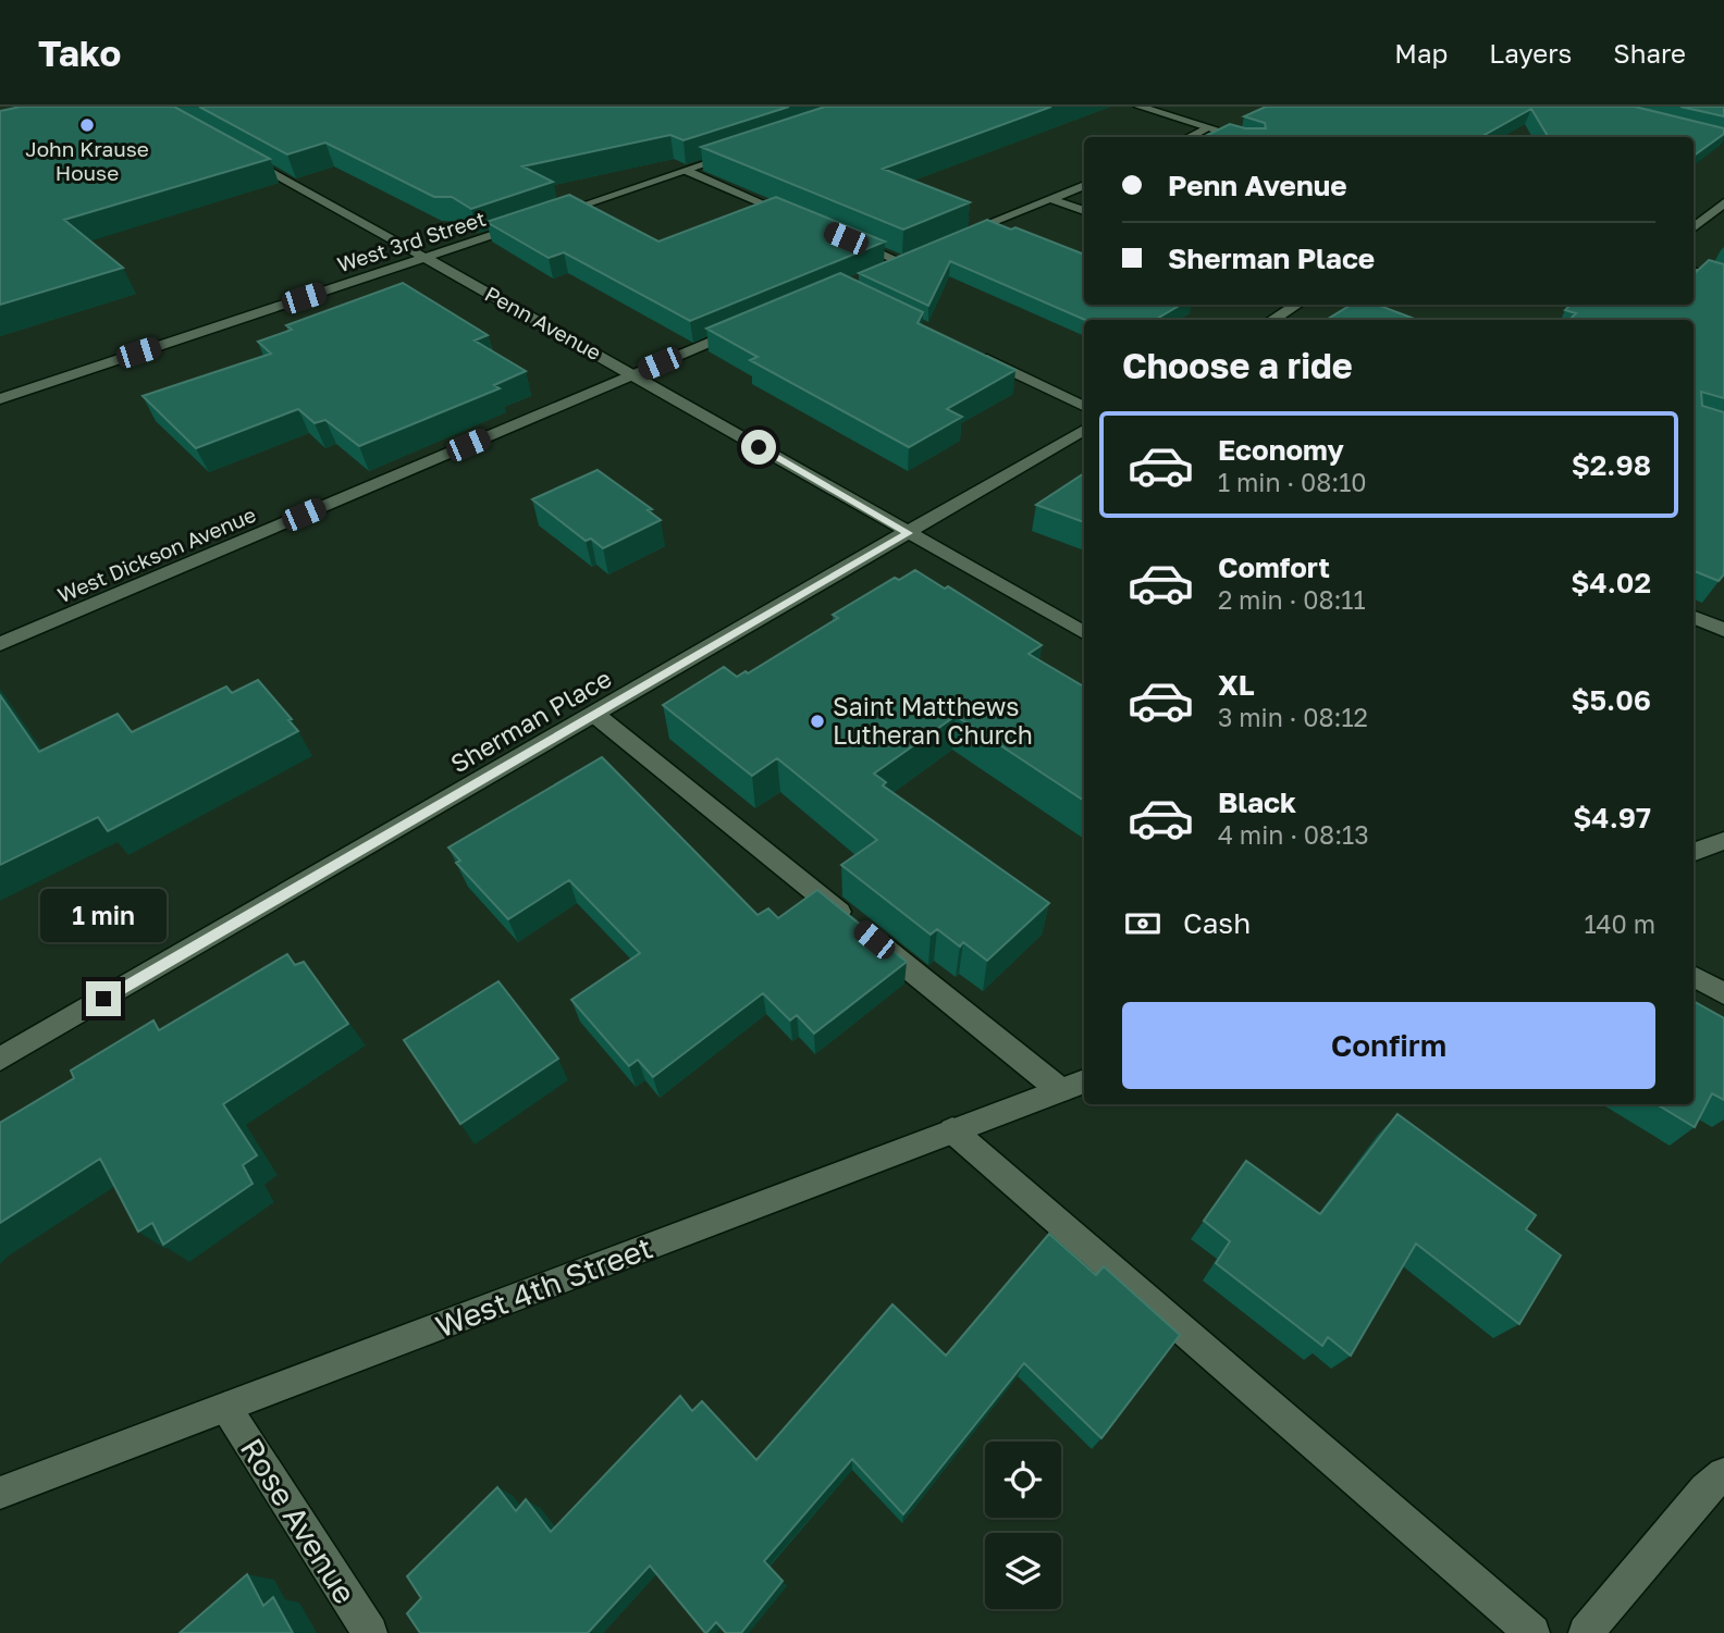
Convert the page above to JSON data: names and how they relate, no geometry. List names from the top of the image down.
{
  "streets": {
    "street": [
      "West 3rd Street",
      "Penn Avenue",
      "West Dickson Avenue",
      "Sherman Place",
      "West 4th Street",
      "Rose Avenue"
    ]
  },
  "crossings": [
    ["West 3rd Street", "Penn Avenue"],
    ["Penn Avenue", "West Dickson Avenue"],
    ["Penn Avenue", "Sherman Place"],
    ["West 4th Street", "Rose Avenue"]
  ],
  "places": ["John Krause House", "Saint Matthews Lutheran Church"],
  "page": {
    "header": "Tako",
    "nav": ["Map", "Layers", "Share"],
    "banner": ["Penn Avenue", "Sherman Place"],
    "heading": "Choose a ride",
    "list": [
      {
        "name": "Economy",
        "note": "1 min · 08:10",
        "value": "$2.98"
      },
      {
        "name": "Comfort",
        "note": "2 min · 08:11",
        "value": "$4.02"
      },
      {
        "name": "XL",
        "note": "3 min · 08:12",
        "value": "$5.06"
      },
      {
        "name": "Black",
        "note": "4 min · 08:13",
        "value": "$4.97"
      }
    ],
    "pay": ["Cash", "140 m"],
    "bubble": "1 min",
    "buttons": "Confirm"
  }
}
